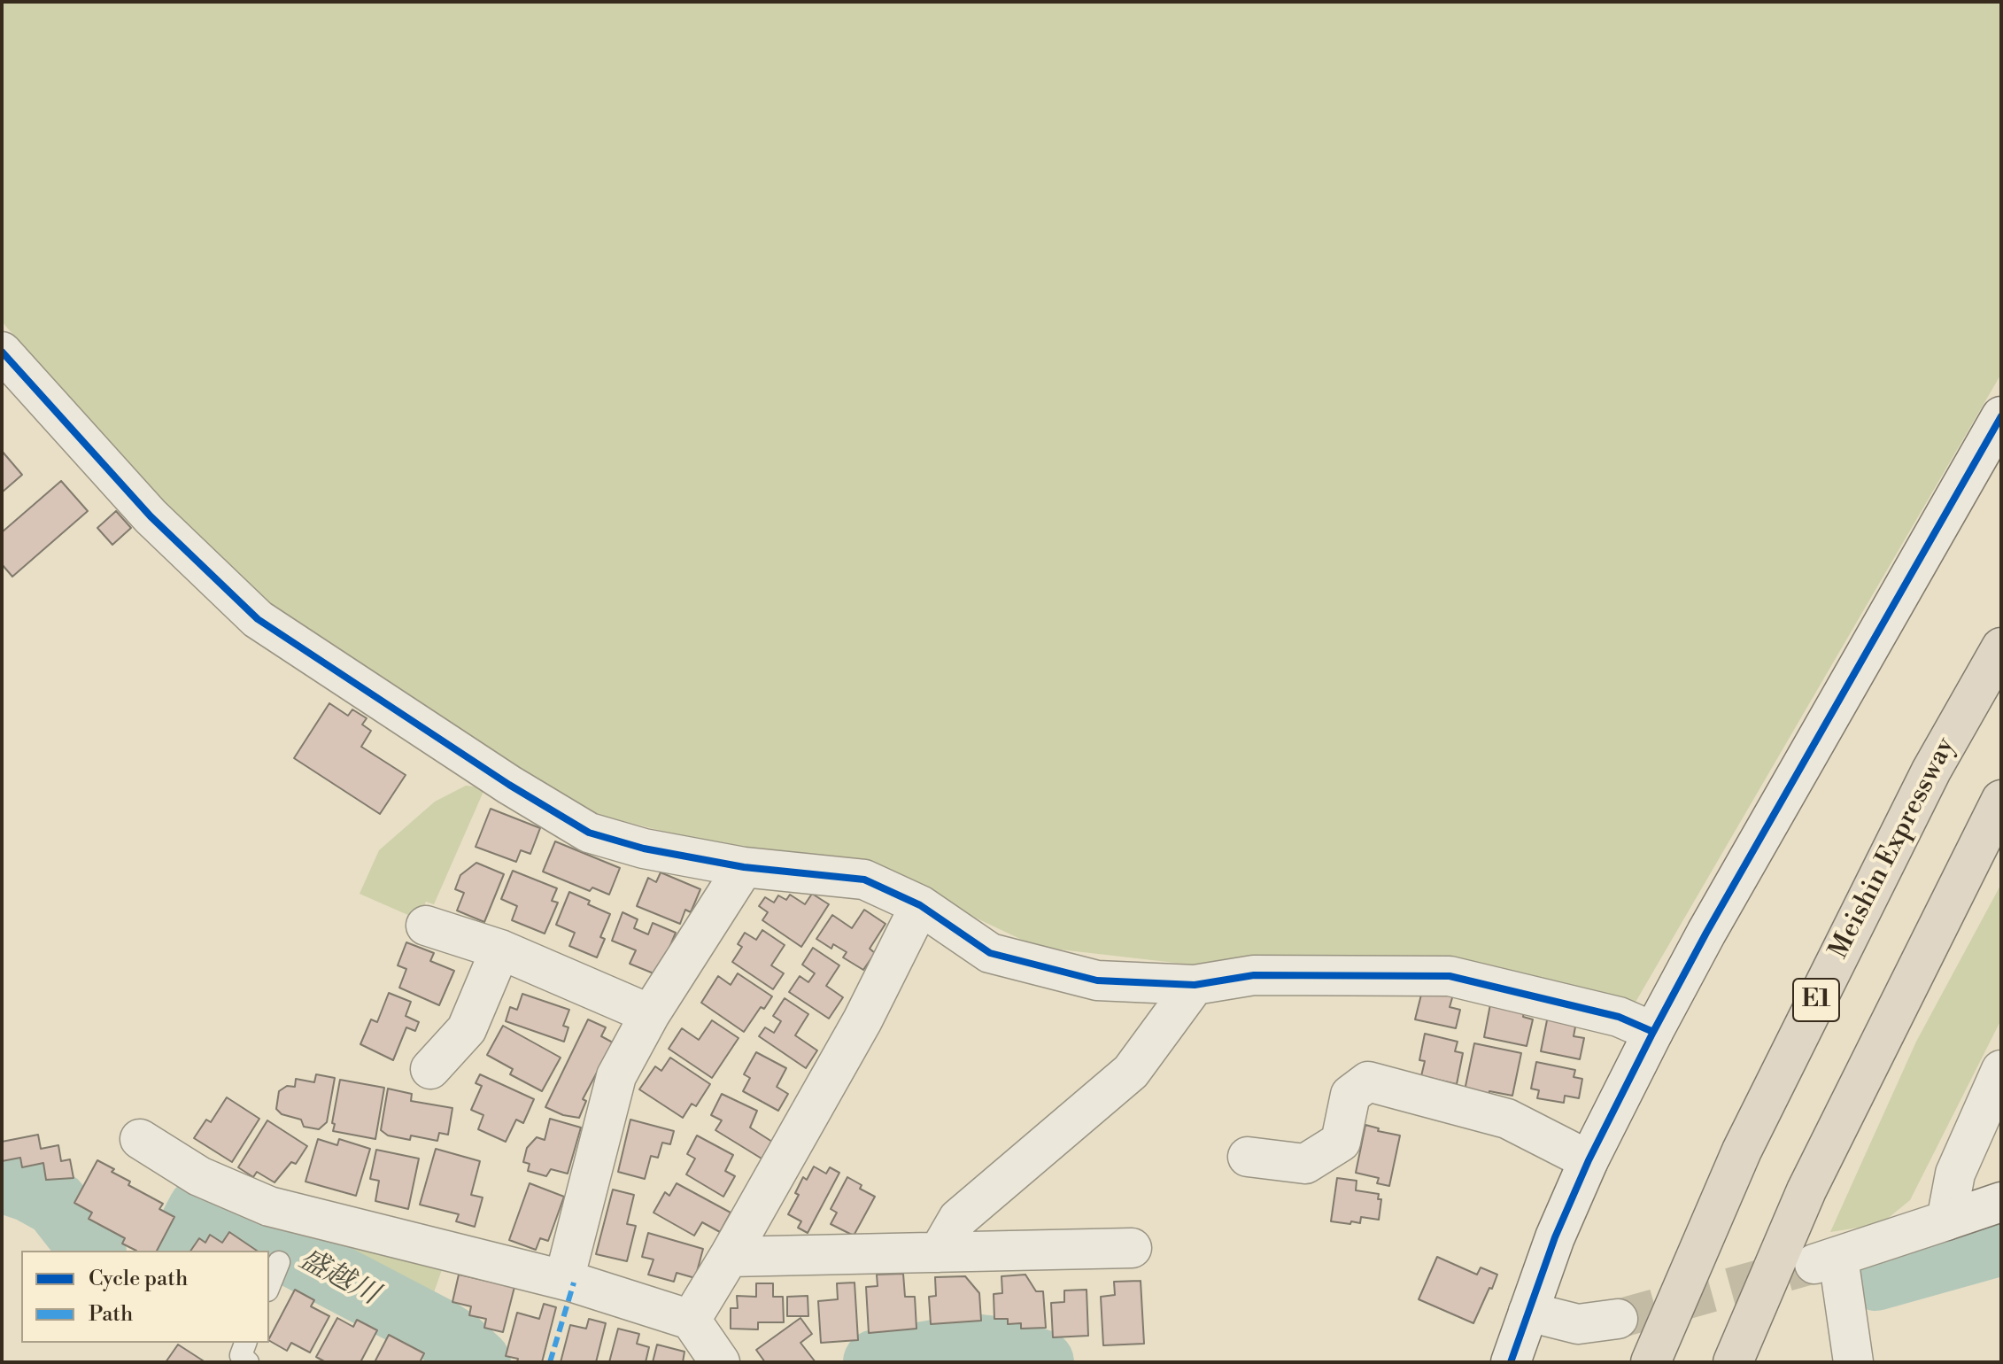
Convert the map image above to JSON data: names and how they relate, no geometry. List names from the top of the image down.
{
  "streets": {
    "highway": ["Meishin Expressway", "E1"]
  },
  "water": ["盛越川"],
  "legend": ["Cycle path", "Path"]
}
